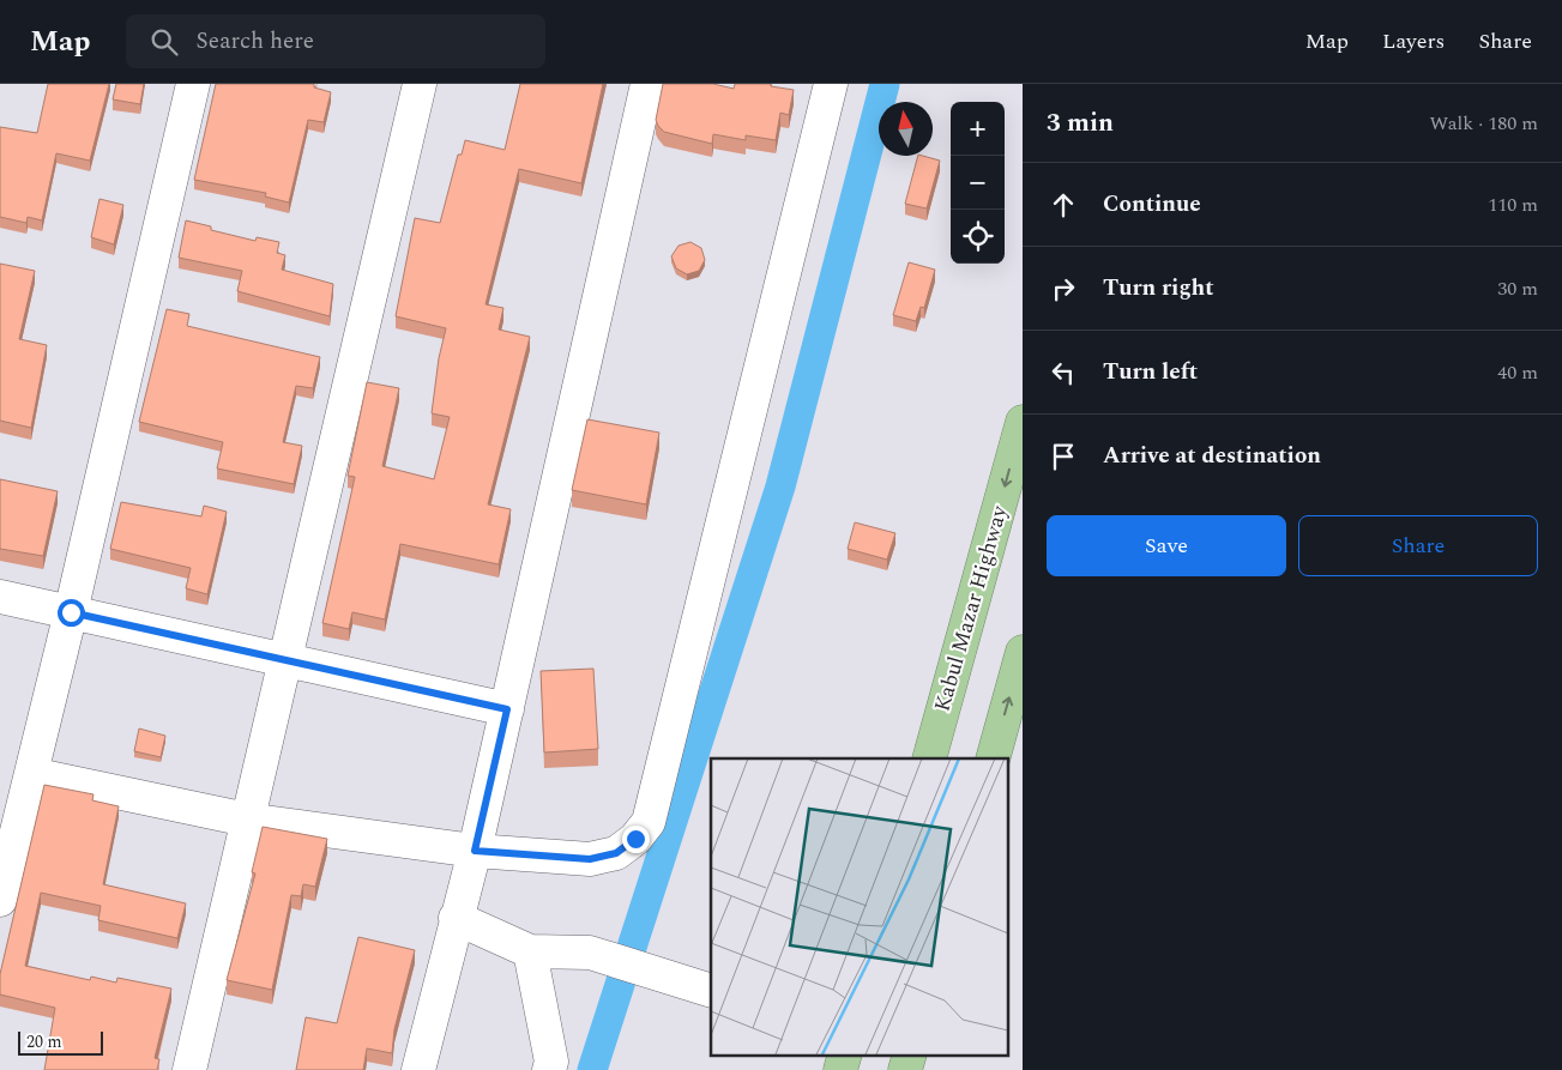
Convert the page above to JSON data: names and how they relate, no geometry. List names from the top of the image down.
{
  "streets": {
    "highway": ["Kabul Mazar Highway"]
  },
  "scale_bar": "20 m",
  "north": "top",
  "page": {
    "header": "Map",
    "search": "Search here",
    "nav": ["Map", "Layers", "Share"],
    "heading": ["3 min", "Walk · 180 m"],
    "map_buttons": ["+", "−"],
    "list": [
      ["Continue", "110 m"],
      ["Turn right", "30 m"],
      ["Turn left", "40 m"],
      "Arrive at destination"
    ],
    "buttons": ["Save", "Share"],
    "scale": "20 m"
  }
}
